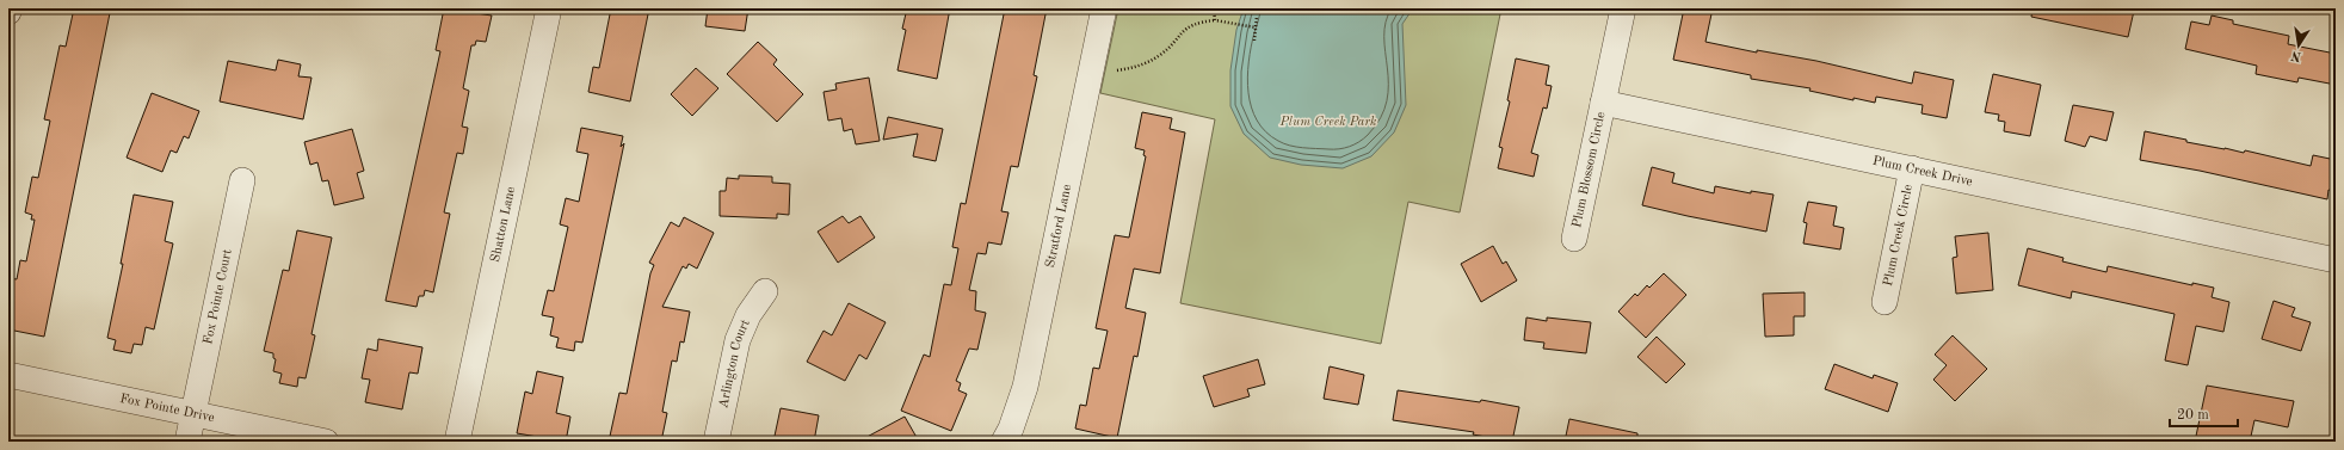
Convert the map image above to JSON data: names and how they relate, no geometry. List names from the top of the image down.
{
  "streets": {
    "street": [
      "Plum Blossom Circle",
      "Plum Creek Drive",
      "Shatton Lane",
      "Stratford Lane",
      "Plum Creek Circle",
      "Fox Pointe Court",
      "Arlington Court",
      "Fox Pointe Drive"
    ]
  },
  "crossings": [
    ["Plum Blossom Circle", "Plum Creek Drive"],
    ["Plum Creek Drive", "Plum Creek Circle"],
    ["Fox Pointe Court", "Fox Pointe Drive"]
  ],
  "parks": ["Plum Creek Park"],
  "scale_bar": "20 m",
  "north": "bottom"
}
